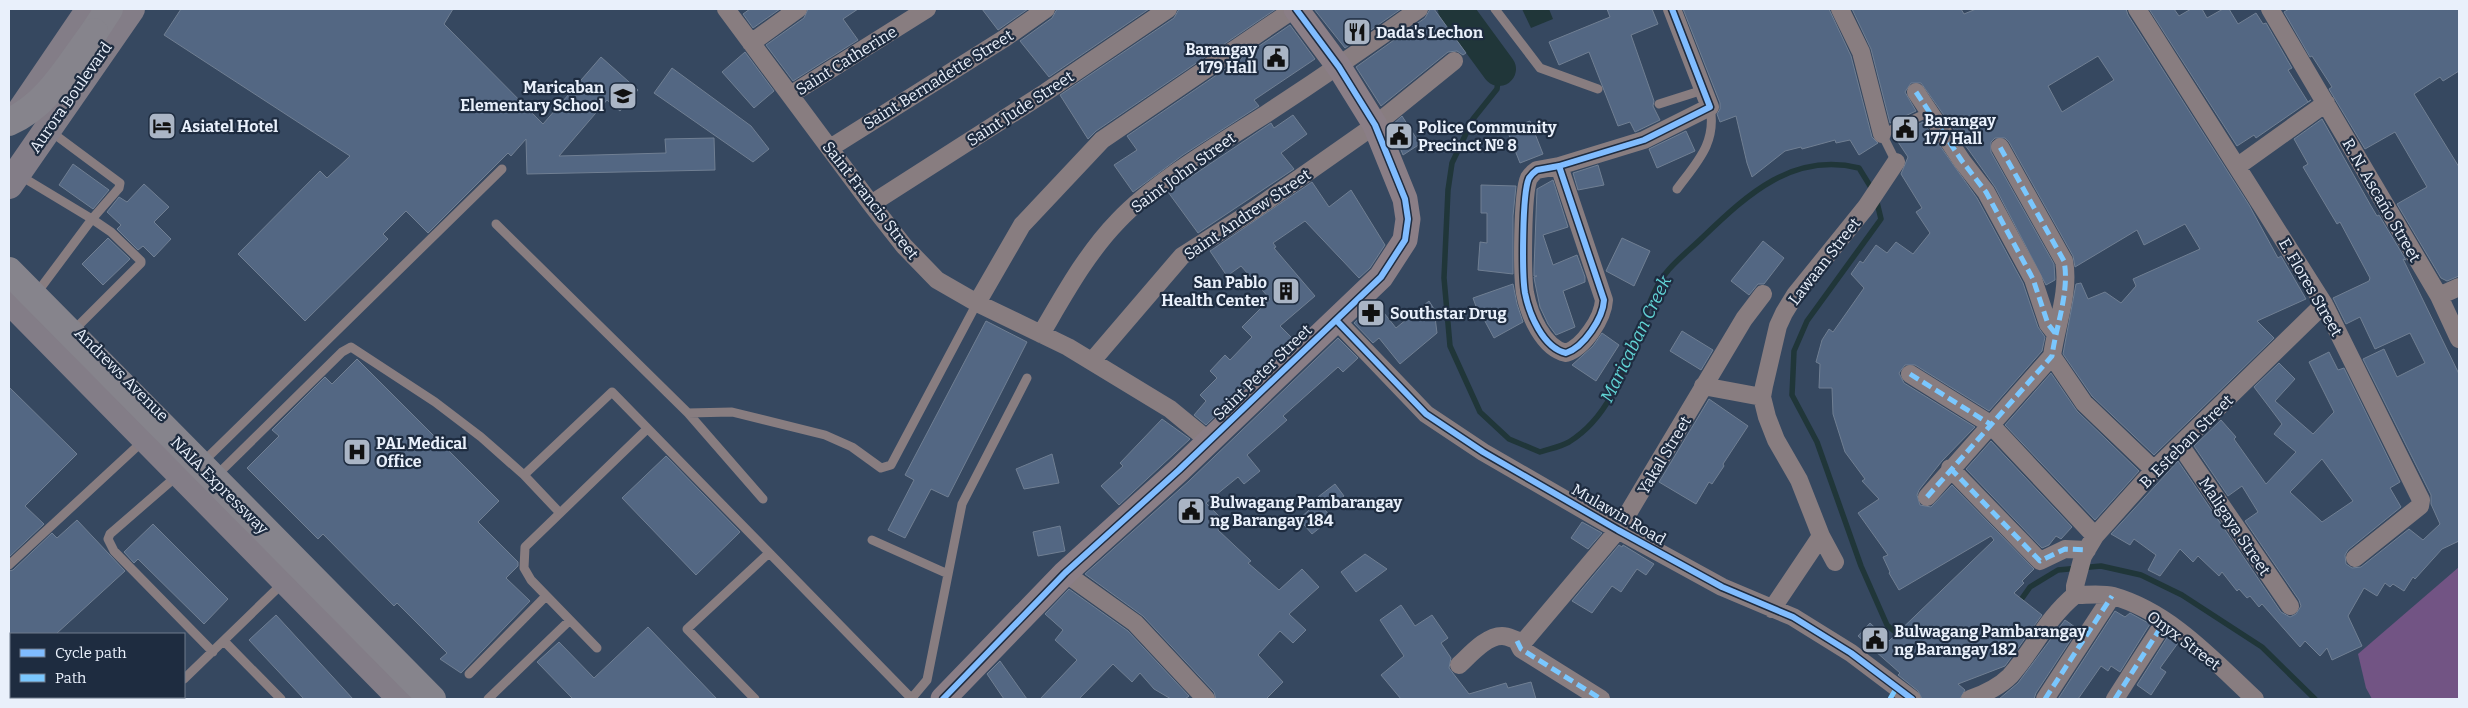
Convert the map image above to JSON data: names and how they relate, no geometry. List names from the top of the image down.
{
  "streets": {
    "highway": ["NAIA Expressway"],
    "main road": ["Aurora Boulevard", "Andrews Avenue"],
    "street": [
      "Saint Catherine",
      "Saint Bernadette Street",
      "Saint Jude Street",
      "Saint John Street",
      "Saint Francis Street",
      "R. N. Ascaño Street",
      "Saint Andrew Street",
      "Lawaan Street",
      "E. Flores Street",
      "Saint Peter Street",
      "B. Esteban Street",
      "Yakal Street",
      "Mulawin Road",
      "Maligaya Street",
      "Onyx Street"
    ]
  },
  "crossings": [
    ["Saint Catherine", "Saint Francis Street"],
    ["Saint Bernadette Street", "Saint Francis Street"],
    ["Saint Jude Street", "Saint Francis Street"],
    ["Saint John Street", "Saint Francis Street"],
    ["Saint John Street", "Saint Peter Street"],
    ["Saint Francis Street", "Saint Andrew Street"],
    ["Saint Francis Street", "Saint Peter Street"],
    ["Saint Andrew Street", "Saint Peter Street"],
    ["E. Flores Street", "B. Esteban Street"],
    ["Saint Peter Street", "Mulawin Road"],
    ["Andrews Avenue", "NAIA Expressway"],
    ["B. Esteban Street", "Maligaya Street"],
    ["B. Esteban Street", "Onyx Street"],
    ["Yakal Street", "Mulawin Road"]
  ],
  "water": ["Maricaban Creek"],
  "places": {
    "restaurant": ["Dada's Lechon"],
    "public building": [
      "Barangay 179 Hall",
      "Barangay 177 Hall",
      "Police Community Precinct № 8",
      "Bulwagang Pambarangay ng Barangay 184",
      "Bulwagang Pambarangay ng Barangay 182"
    ],
    "school or university": ["Maricaban Elementary School"],
    "hotel": ["Asiatel Hotel"],
    "building": ["San Pablo Health Center"],
    "pharmacy": ["Southstar Drug"],
    "hospital": ["PAL Medical Office"]
  },
  "legend": ["Cycle path", "Path"]
}
